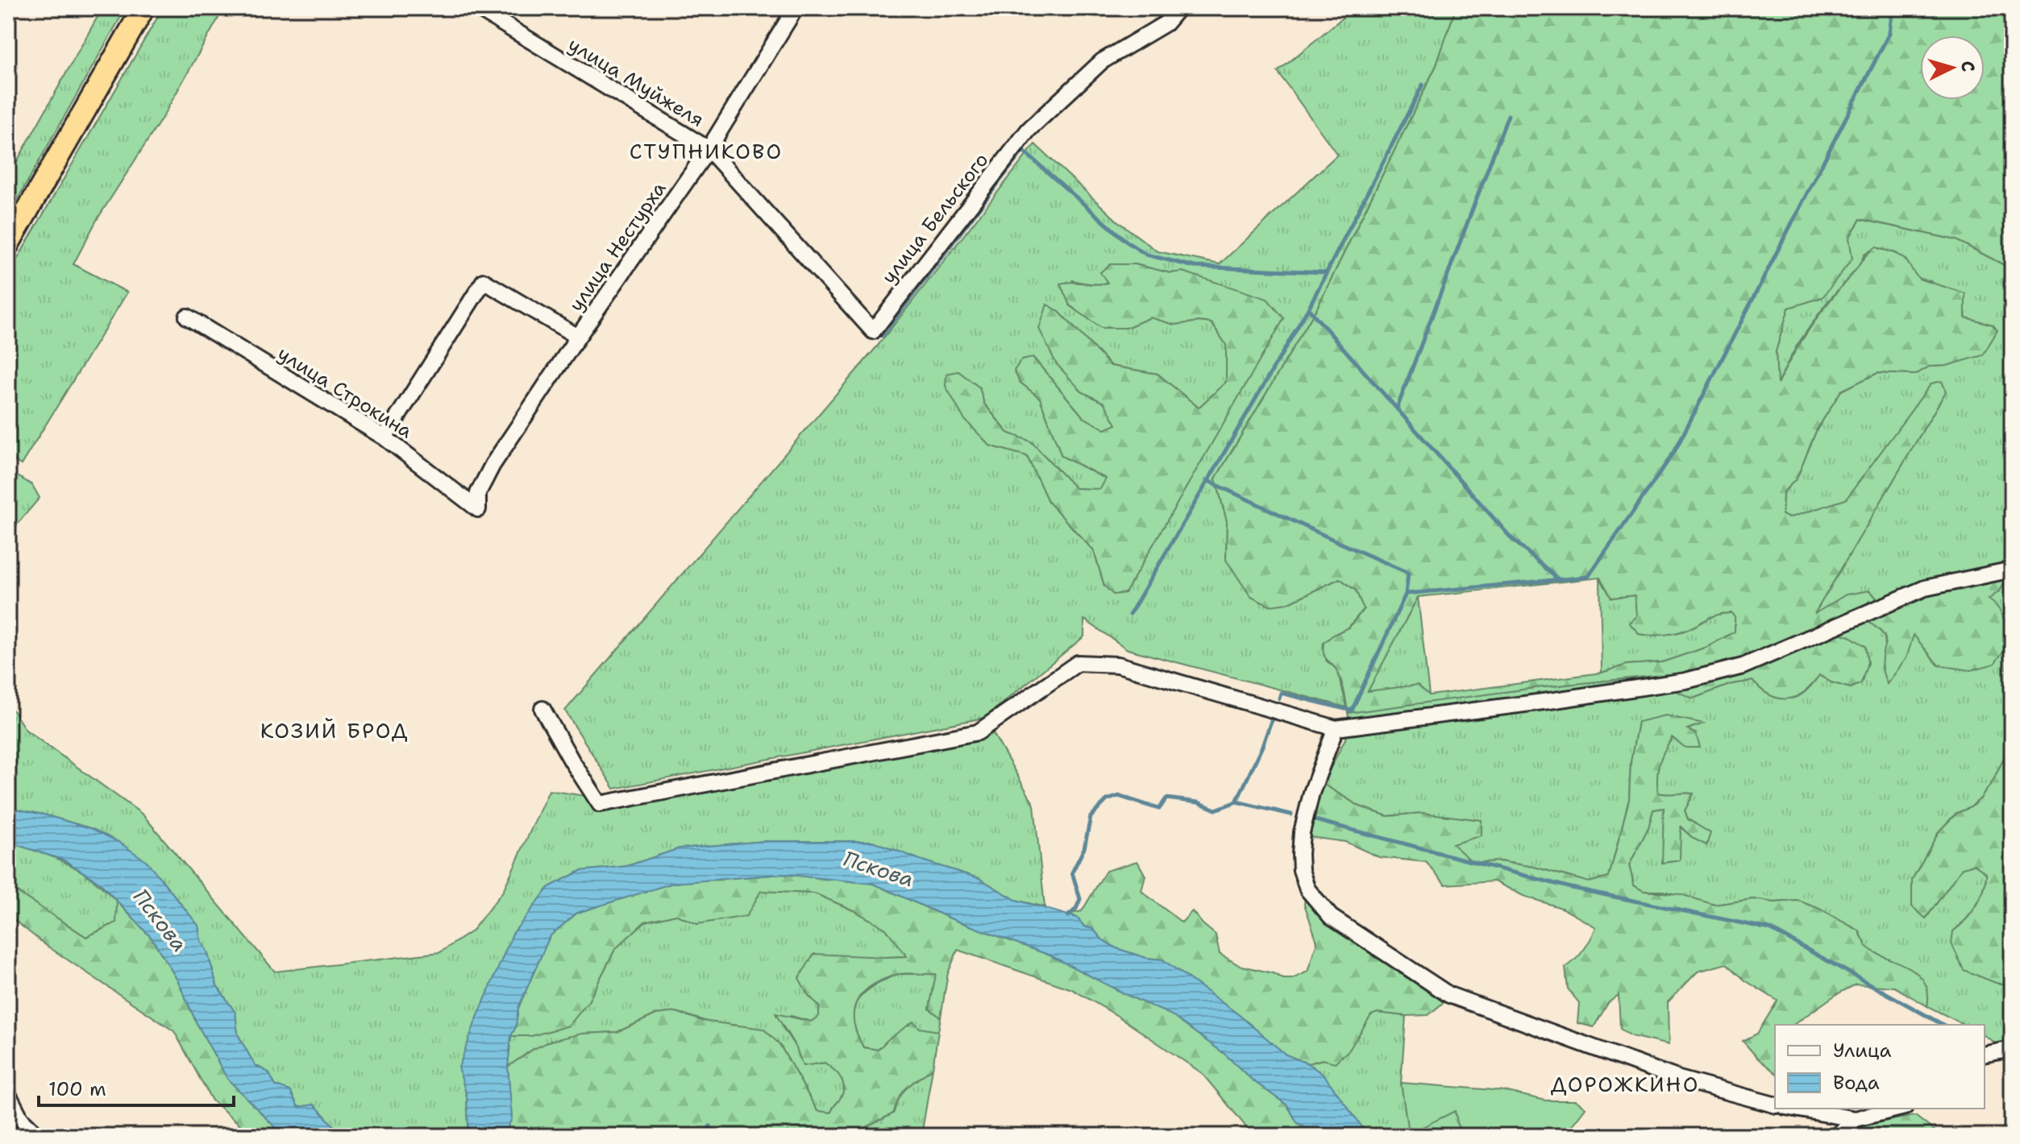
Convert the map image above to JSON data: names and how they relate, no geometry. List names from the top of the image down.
{
  "streets": {
    "street": [
      "улица Муйжеля",
      "улица Бельского",
      "улица Нестурха",
      "улица Строкина"
    ]
  },
  "crossings": [
    ["улица Муйжеля", "улица Бельского"],
    ["улица Муйжеля", "улица Нестурха"],
    ["улица Нестурха", "улица Строкина"]
  ],
  "districts": ["СТУПНИКОВО", "КОЗИЙ БРОД", "ДОРОЖКИНО"],
  "water": ["Пскова"],
  "legend": ["Улица", "Вода"],
  "scale_bar": "100 m",
  "north": "right"
}
